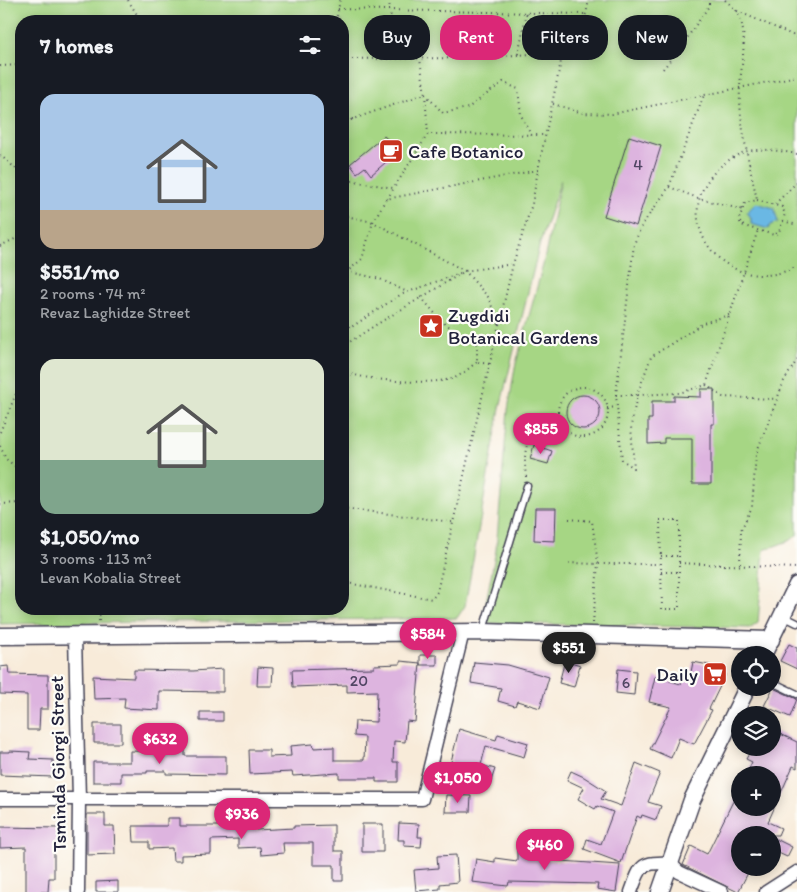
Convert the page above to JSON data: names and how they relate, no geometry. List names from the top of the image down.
{
  "streets": {
    "street": ["Tsminda Giorgi Street"]
  },
  "places": {
    "cafe": ["Cafe Botanico"],
    "place": ["Zugdidi Botanical Gardens"],
    "supermarket": ["Daily"]
  },
  "house_numbers": ["4", "20", "6"],
  "page": {
    "chip": [
      "Buy",
      "Rent",
      "Filters",
      "New"
    ],
    "heading": "7 homes",
    "list": [
      {
        "name": "$551/mo",
        "note": "2 rooms · 74 m² · Revaz Laghidze Street"
      },
      {
        "name": "$1,050/mo",
        "note": "3 rooms · 113 m² · Levan Kobalia Street"
      }
    ],
    "price": [
      "$855",
      "$584",
      "$551",
      "$632",
      "$1,050",
      "$936",
      "$460"
    ],
    "map_buttons": ["+", "−"]
  }
}
